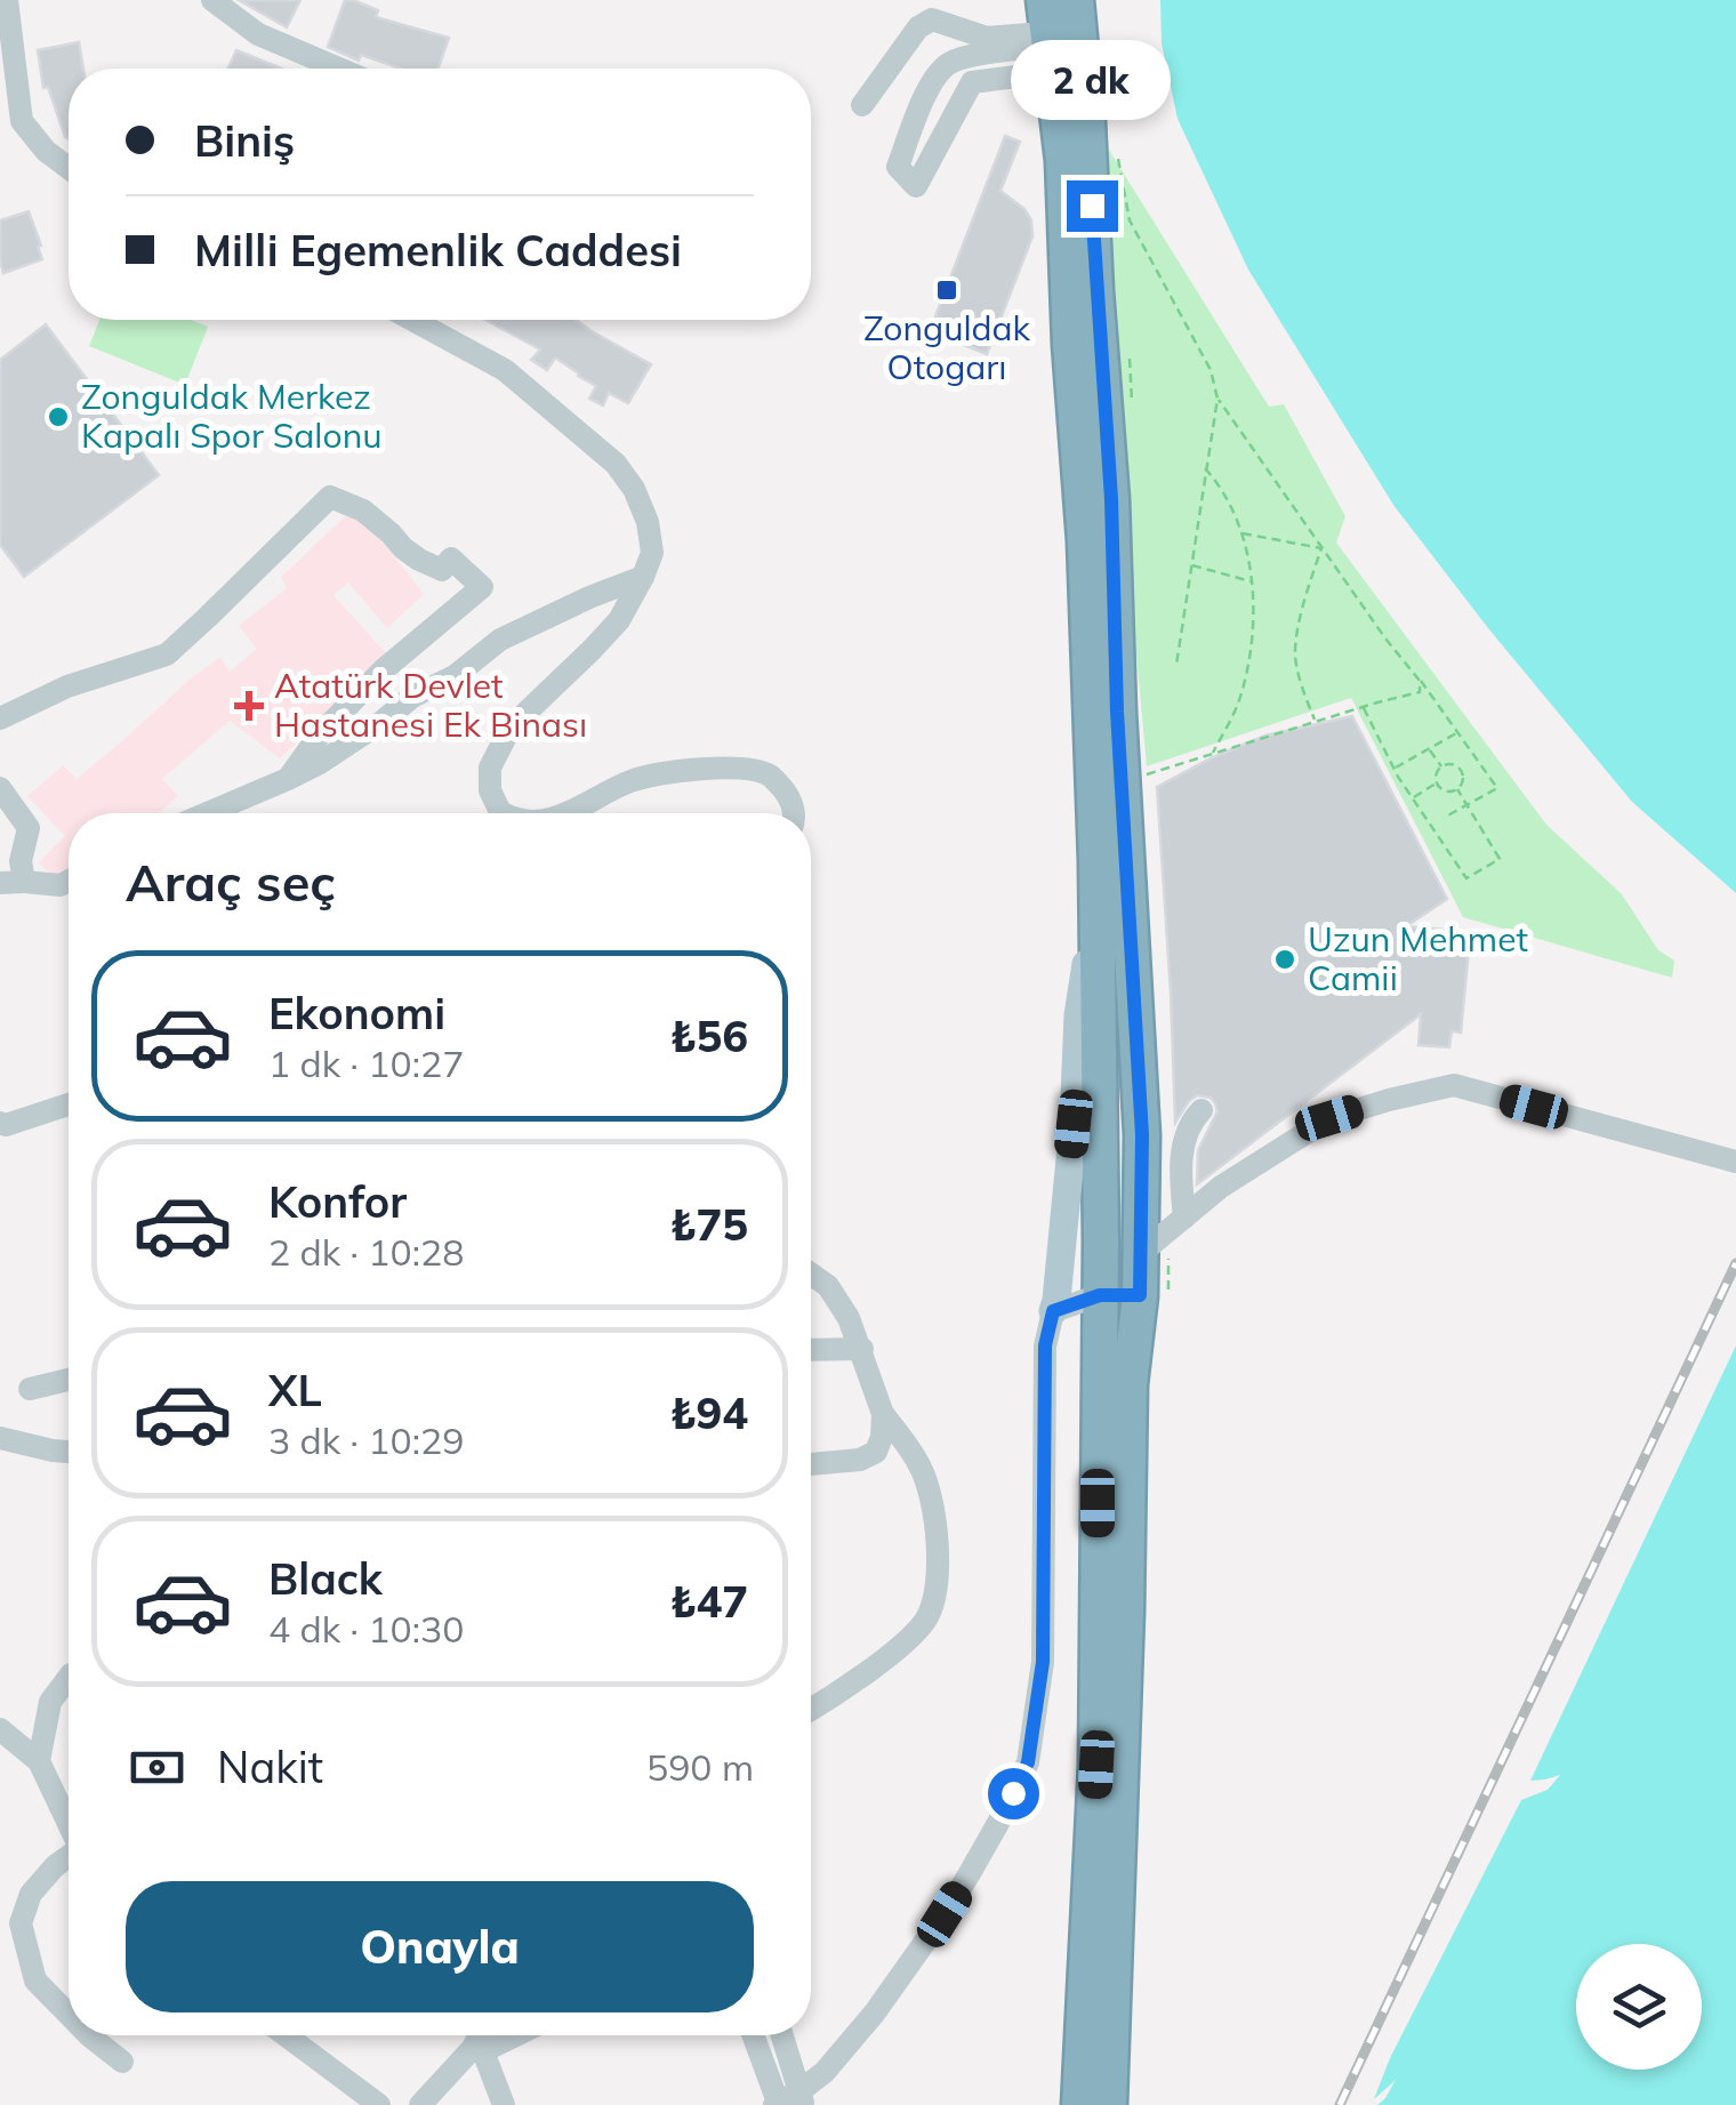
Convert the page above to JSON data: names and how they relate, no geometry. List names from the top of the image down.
{
  "places": {
    "transit": ["Zonguldak Otogarı"],
    "other": ["Zonguldak Merkez Kapalı Spor Salonu", "Uzun Mehmet Camii"],
    "health": ["Atatürk Devlet Hastanesi Ek Binası"]
  },
  "page": {
    "bubble": "2 dk",
    "banner": ["Biniş", "Milli Egemenlik Caddesi"],
    "heading": "Araç seç",
    "list": [
      {
        "name": "Ekonomi",
        "note": "1 dk · 10:27",
        "value": "₺56"
      },
      {
        "name": "Konfor",
        "note": "2 dk · 10:28",
        "value": "₺75"
      },
      {
        "name": "XL",
        "note": "3 dk · 10:29",
        "value": "₺94"
      },
      {
        "name": "Black",
        "note": "4 dk · 10:30",
        "value": "₺47"
      }
    ],
    "pay": ["Nakit", "590 m"],
    "buttons": "Onayla"
  }
}
